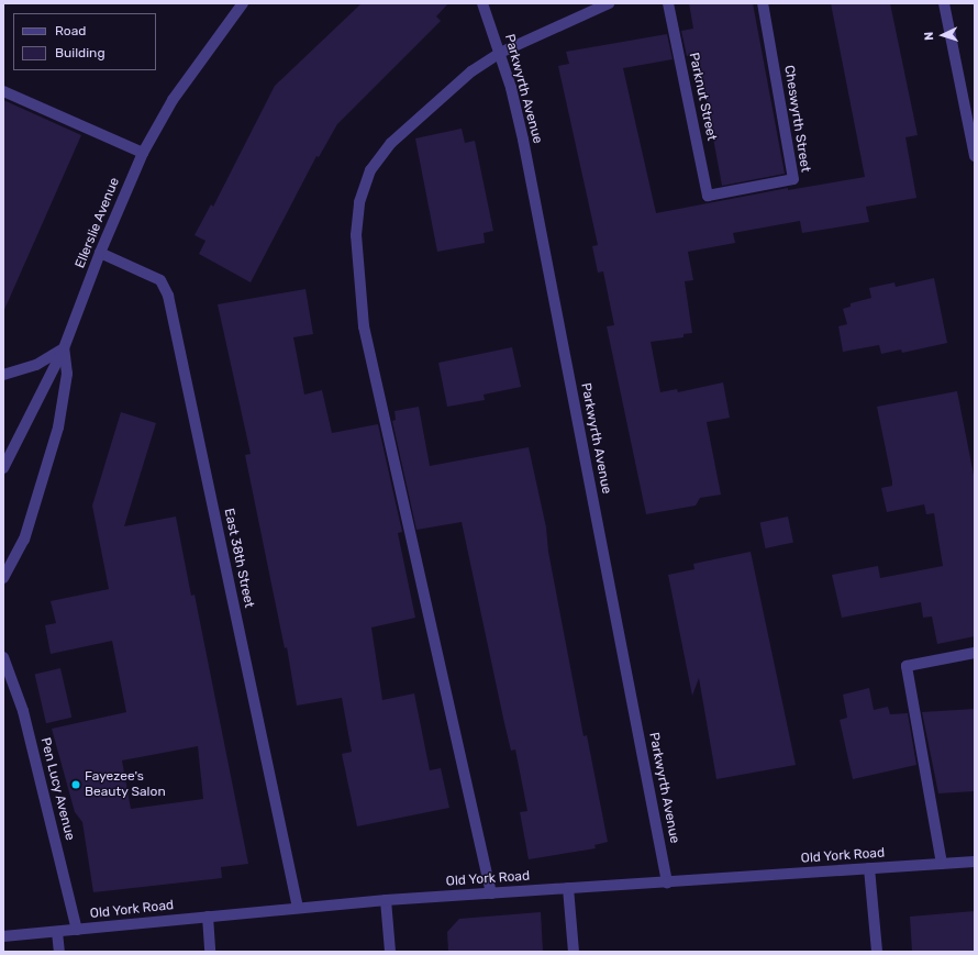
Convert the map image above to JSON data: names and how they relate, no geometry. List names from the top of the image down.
{
  "streets": {
    "street": [
      "Parkwyrth Avenue",
      "Parknut Street",
      "Cheswyrth Street",
      "Ellerslie Avenue",
      "East 38th Street",
      "Pen Lucy Avenue",
      "Old York Road"
    ]
  },
  "crossings": [
    ["Parkwyrth Avenue", "Old York Road"],
    ["Parknut Street", "Cheswyrth Street"],
    ["Ellerslie Avenue", "East 38th Street"],
    ["East 38th Street", "Old York Road"],
    ["Pen Lucy Avenue", "Old York Road"]
  ],
  "places": ["Fayezee's Beauty Salon"],
  "legend": ["Road", "Building"],
  "north": "left"
}
